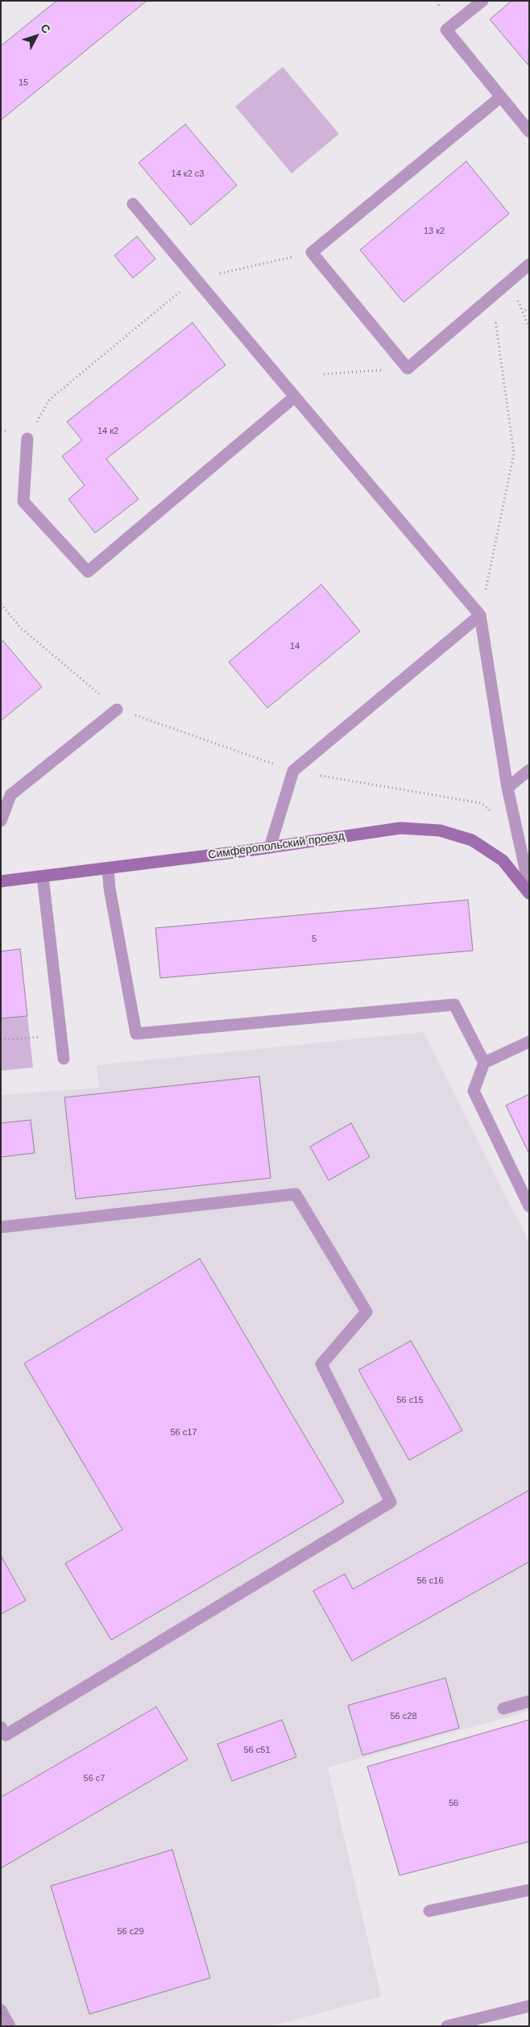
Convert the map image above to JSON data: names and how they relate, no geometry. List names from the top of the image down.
{
  "streets": {
    "street": ["Симферопольский проезд"]
  },
  "house_numbers": [
    "15",
    "14 к2 с3",
    "13 к2",
    "14 к2",
    "14",
    "5",
    "56 с15",
    "56 с17",
    "56 с16",
    "56 с28",
    "56 с51",
    "56 с7",
    "56",
    "56 с29"
  ],
  "north": "top right"
}
